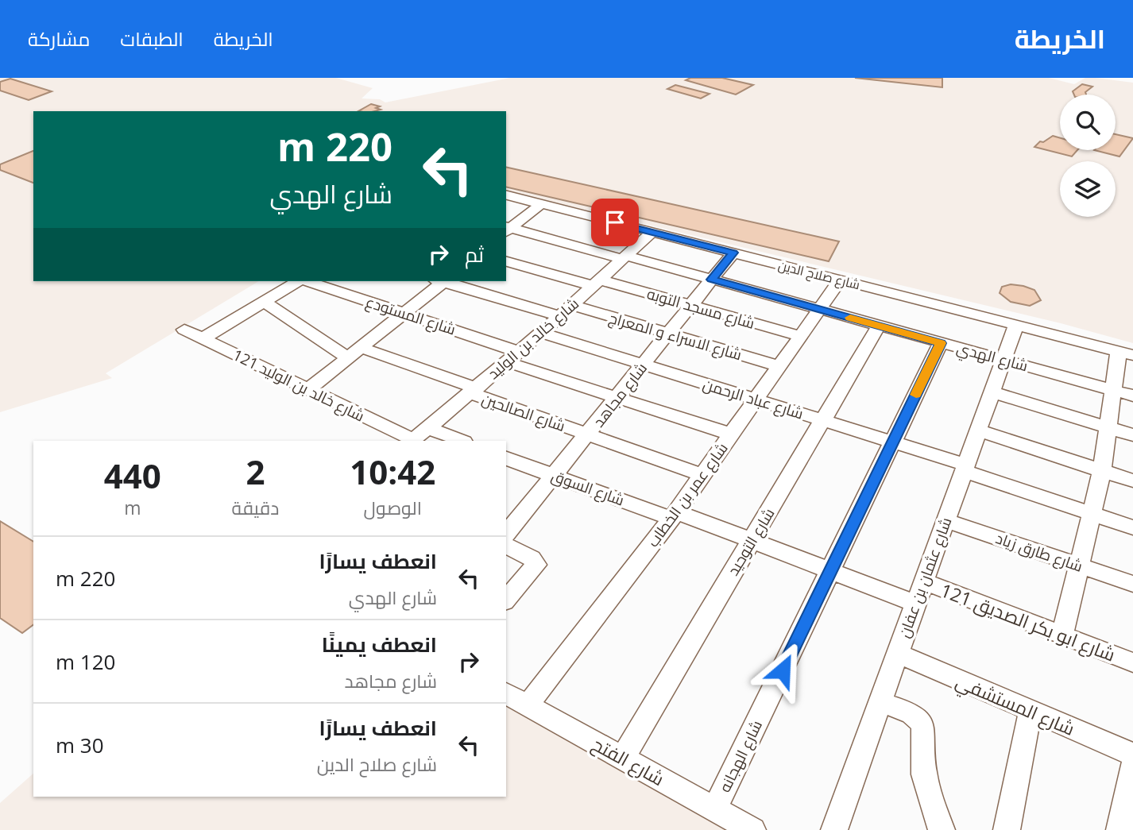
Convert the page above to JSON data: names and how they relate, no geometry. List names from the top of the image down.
{
  "streets": {
    "street": [
      "شارع صلاح الدين",
      "شارع مسجد التوبه",
      "شارع المستودع",
      "شارع الاسراء و المعراج",
      "شارع خالد بن الوليد",
      "شارع الهدي",
      "شارع خالد بن الوليد 121",
      "شارع مجاهد",
      "شارع عباد الرحمن",
      "شارع الصالحين",
      "شارع السوق",
      "شارع عمر بن الخطاب",
      "شارع التوحيد",
      "شارع طارق زياد",
      "شارع عثمان بن عفان",
      "شارع ابو بكر الصديق 121",
      "شارع المستشفي",
      "شارع الهجانه",
      "شارع الفتح"
    ]
  },
  "crossings": [
    ["شارع صلاح الدين", "شارع خالد بن الوليد"],
    ["شارع صلاح الدين", "شارع مجاهد"],
    ["شارع صلاح الدين", "شارع عمر بن الخطاب"],
    ["شارع صلاح الدين", "شارع عثمان بن عفان"],
    ["شارع مسجد التوبه", "شارع خالد بن الوليد"],
    ["شارع مسجد التوبه", "شارع مجاهد"],
    ["شارع مسجد التوبه", "شارع عمر بن الخطاب"],
    ["شارع المستودع", "شارع خالد بن الوليد"],
    ["شارع المستودع", "شارع مجاهد"],
    ["شارع المستودع", "شارع عمر بن الخطاب"],
    ["شارع الاسراء و المعراج", "شارع خالد بن الوليد"],
    ["شارع الاسراء و المعراج", "شارع مجاهد"],
    ["شارع الاسراء و المعراج", "شارع عمر بن الخطاب"],
    ["شارع خالد بن الوليد", "شارع الهدي"],
    ["شارع خالد بن الوليد", "شارع خالد بن الوليد 121"],
    ["شارع خالد بن الوليد", "شارع عباد الرحمن"],
    ["شارع خالد بن الوليد", "شارع الصالحين"],
    ["شارع الهدي", "شارع مجاهد"],
    ["شارع الهدي", "شارع عمر بن الخطاب"],
    ["شارع الهدي", "شارع التوحيد"],
    ["شارع الهدي", "شارع عثمان بن عفان"],
    ["شارع الهدي", "شارع الهجانه"],
    ["شارع مجاهد", "شارع عباد الرحمن"],
    ["شارع مجاهد", "شارع الصالحين"],
    ["شارع مجاهد", "شارع السوق"],
    ["شارع عباد الرحمن", "شارع عمر بن الخطاب"],
    ["شارع عباد الرحمن", "شارع التوحيد"],
    ["شارع عباد الرحمن", "شارع عثمان بن عفان"],
    ["شارع عباد الرحمن", "شارع الهجانه"],
    ["شارع الصالحين", "شارع عمر بن الخطاب"],
    ["شارع السوق", "شارع عمر بن الخطاب"],
    ["شارع السوق", "شارع التوحيد"],
    ["شارع السوق", "شارع عثمان بن عفان"],
    ["شارع السوق", "شارع الهجانه"],
    ["شارع عمر بن الخطاب", "شارع الفتح"],
    ["شارع التوحيد", "شارع الفتح"],
    ["شارع طارق زياد", "شارع عثمان بن عفان"],
    ["شارع عثمان بن عفان", "شارع ابو بكر الصديق 121"],
    ["شارع عثمان بن عفان", "شارع المستشفي"],
    ["شارع الهجانه", "شارع الفتح"]
  ],
  "page": {
    "header": "الخريطة",
    "nav": ["الخريطة", "الطبقات", "مشاركة"],
    "turn": ["220 m", "شارع الهدي"],
    "then": "ثم",
    "eta": [
      "10:42",
      "الوصول",
      "2",
      "دقيقة",
      "440",
      "m"
    ],
    "list": [
      {
        "name": "انعطف يسارًا",
        "note": "شارع الهدي",
        "value": "220 m"
      },
      {
        "name": "انعطف يمينًا",
        "note": "شارع مجاهد",
        "value": "120 m"
      },
      {
        "name": "انعطف يسارًا",
        "note": "شارع صلاح الدين",
        "value": "30 m"
      }
    ]
  }
}
